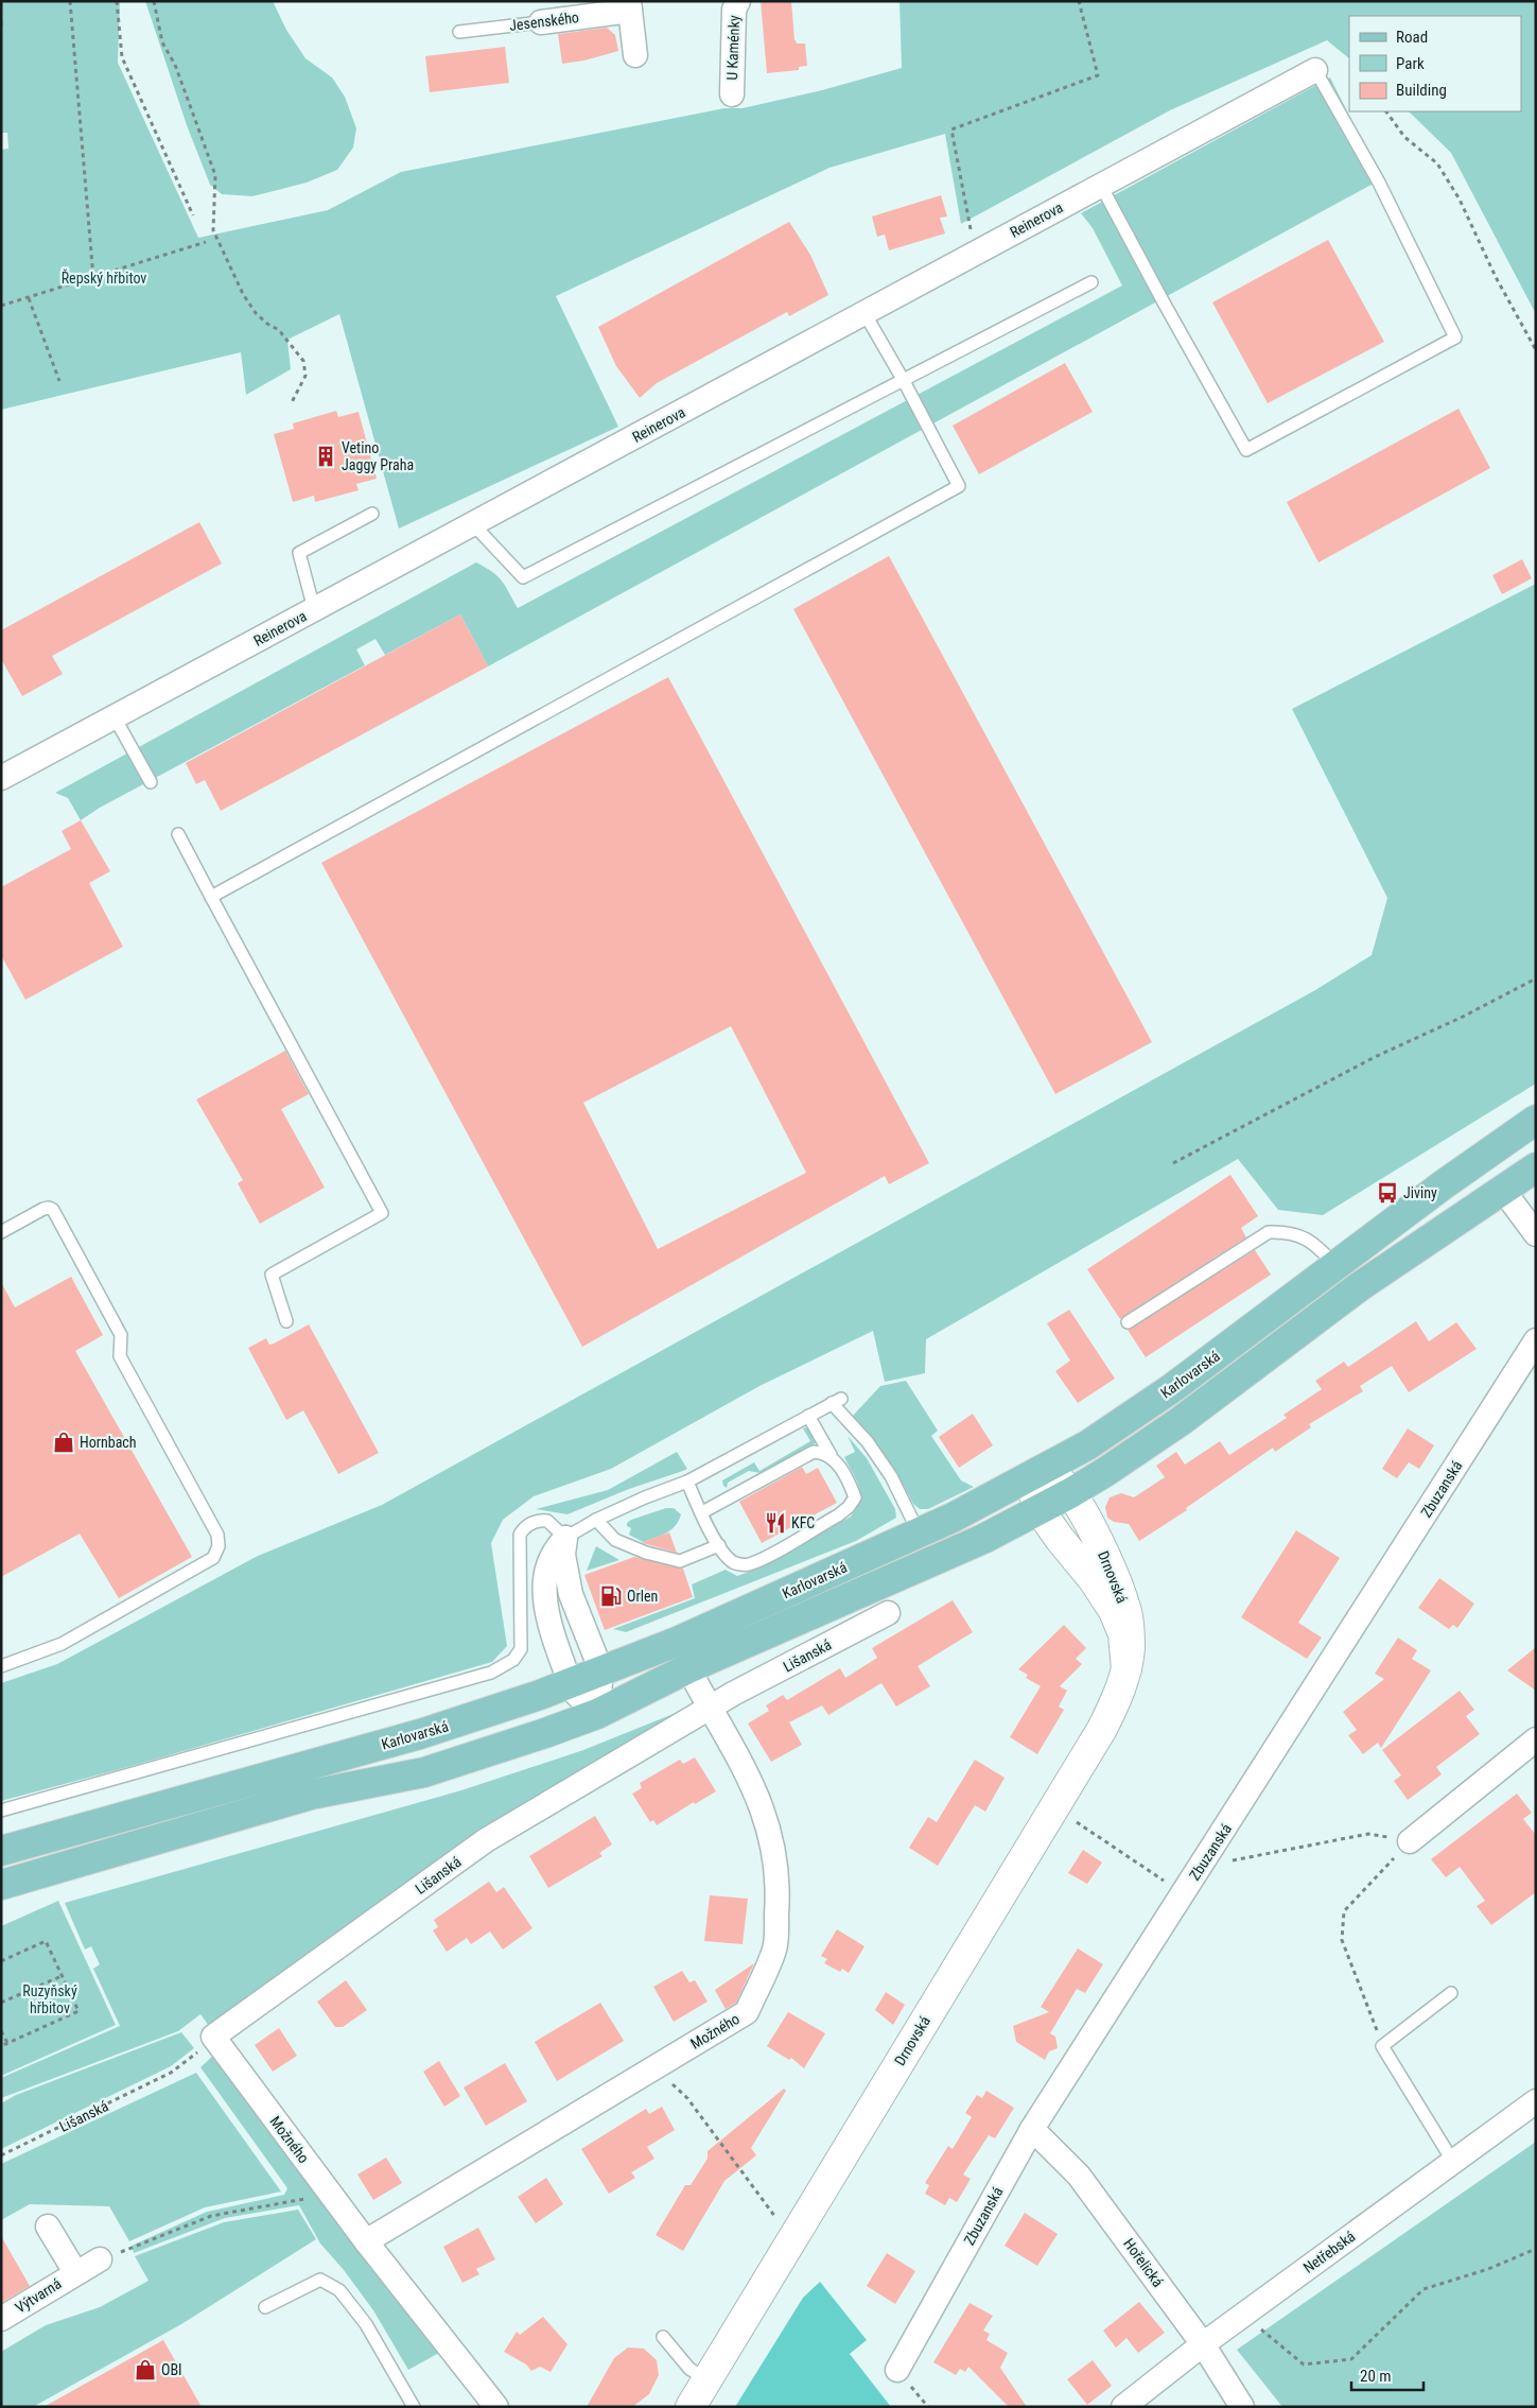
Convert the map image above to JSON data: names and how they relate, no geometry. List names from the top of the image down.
{
  "streets": {
    "main road": ["Karlovarská", "Drnovská"],
    "street": [
      "Jesenského",
      "U Kaménky",
      "Reinerova",
      "Zbuzanská",
      "Lišanská",
      "Možného",
      "Netřebská",
      "Hořelická",
      "Výtvarná"
    ]
  },
  "crossings": [
    ["Karlovarská", "Drnovská"],
    ["Karlovarská", "Možného"],
    ["Zbuzanská", "Hořelická"],
    ["Lišanská", "Možného"],
    ["Netřebská", "Hořelická"]
  ],
  "parks": ["Řepský hřbitov", "Ruzyňský hřbitov"],
  "places": {
    "building": ["Vetino Jaggy Praha"],
    "bus stop": ["Jiviny"],
    "shop": ["Hornbach", "OBI"],
    "restaurant": ["KFC"],
    "fuel station": ["Orlen"]
  },
  "legend": ["Road", "Park", "Building"],
  "scale_bar": "20 m"
}
